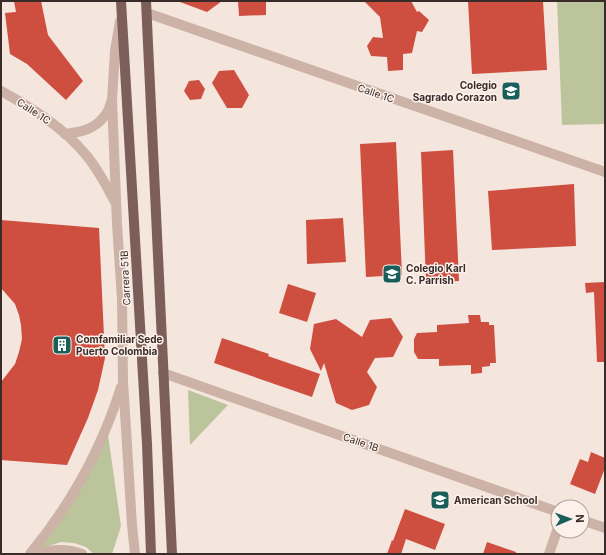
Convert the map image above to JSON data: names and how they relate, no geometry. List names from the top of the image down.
{
  "streets": {
    "main road": ["Carrera 51B"],
    "street": ["Calle 1C", "Calle 1B"]
  },
  "places": {
    "school or university": ["Colegio Sagrado Corazon", "Colegio Karl C. Parrish", "American School"],
    "building": ["Comfamiliar Sede Puerto Colombia"]
  },
  "north": "right"
}
